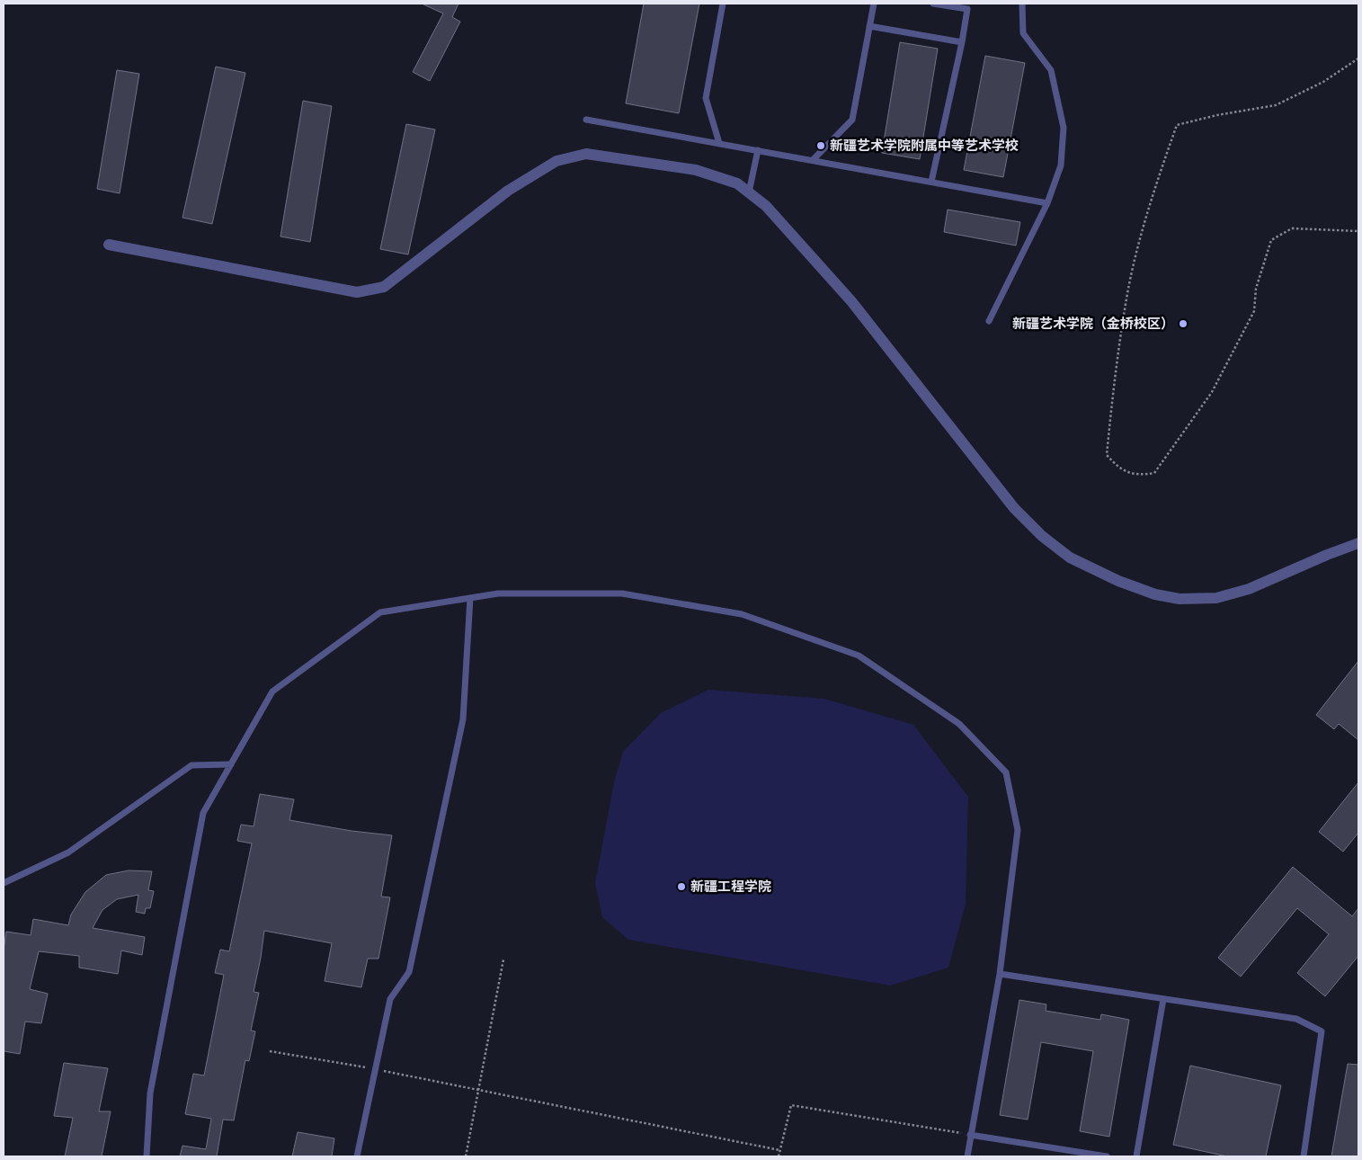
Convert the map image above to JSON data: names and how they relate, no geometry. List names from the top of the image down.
{
  "places": ["新疆艺术学院附属中等艺术学校", "新疆艺术学院（金桥校区）", "新疆工程学院"]
}
